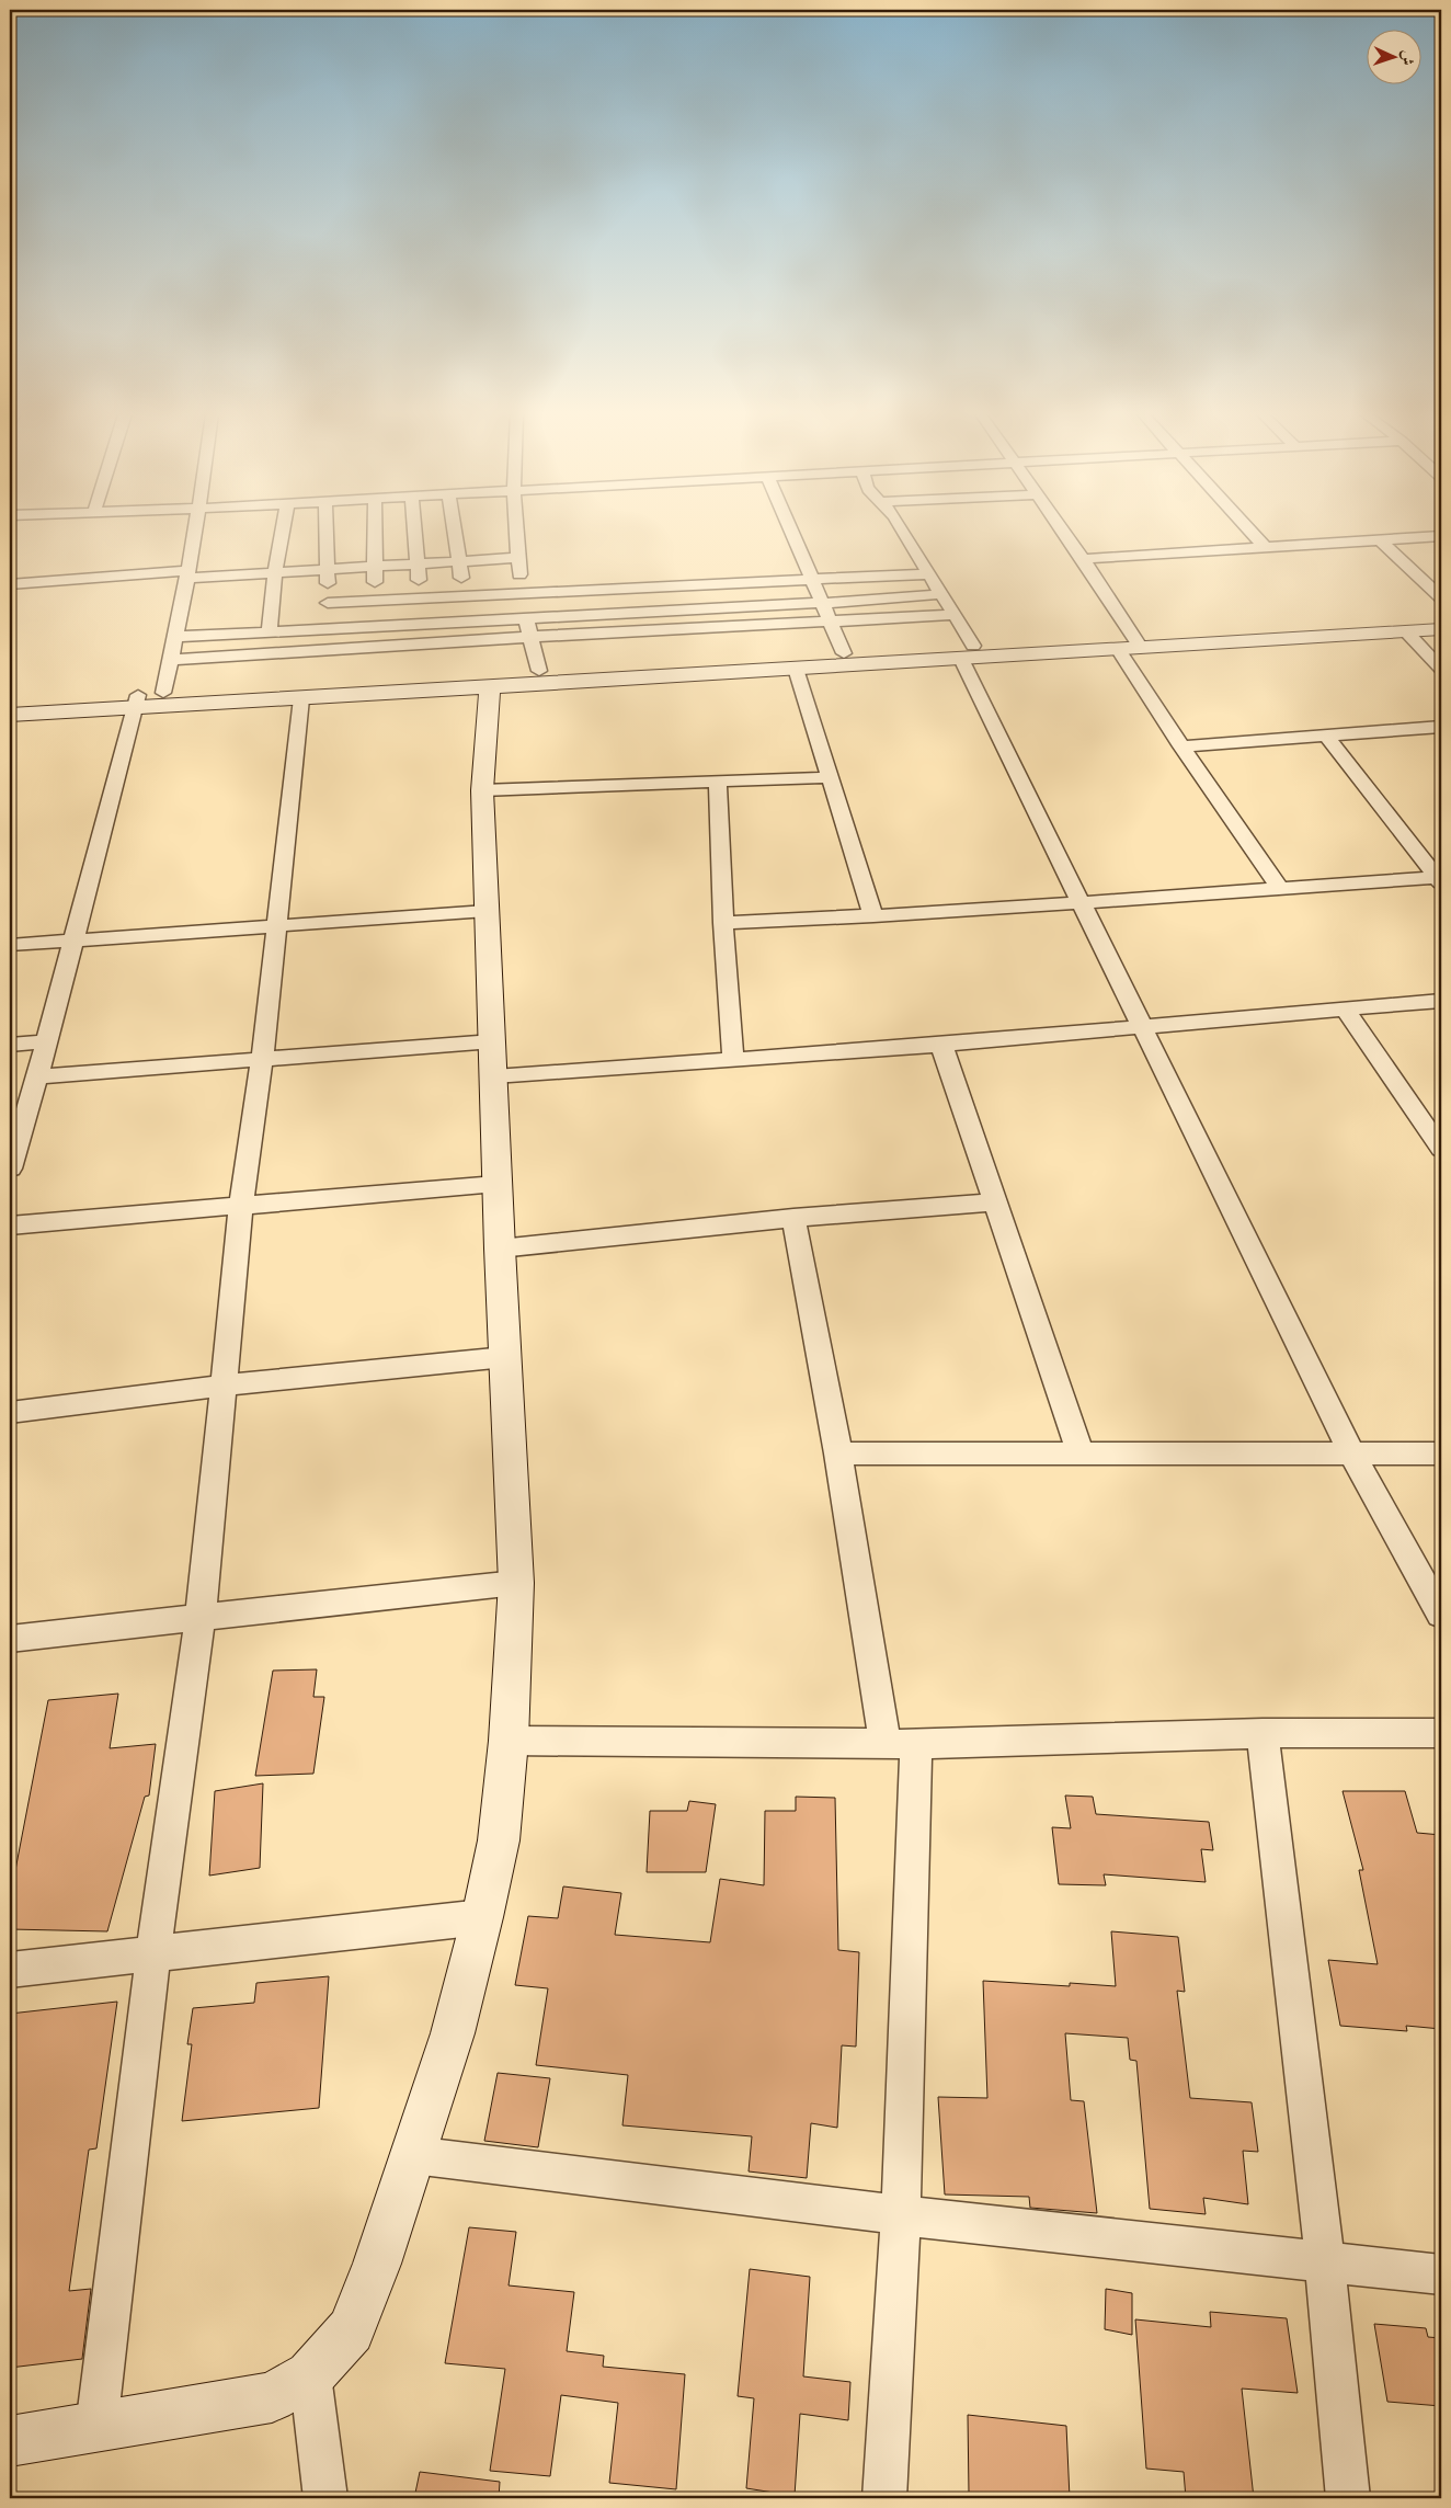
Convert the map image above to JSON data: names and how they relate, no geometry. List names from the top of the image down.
{
  "north": "right"
}
